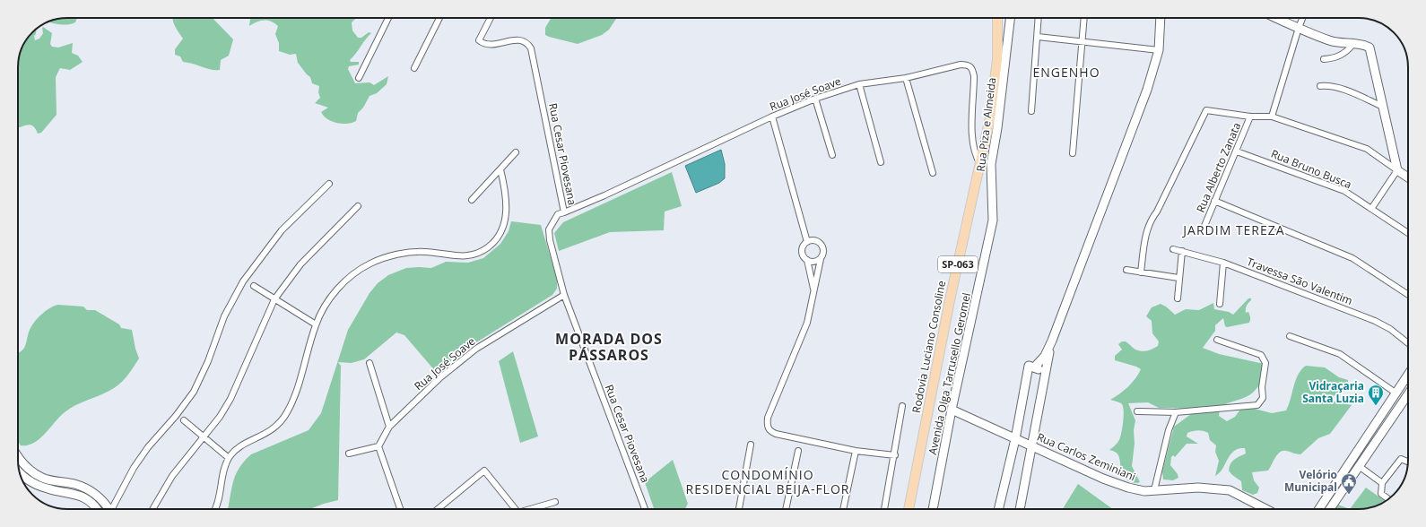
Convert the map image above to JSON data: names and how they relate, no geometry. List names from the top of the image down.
{
  "streets": {
    "main road": [
      "Rua Piza e Almeida",
      "SP-063",
      "Rodovia Luciano Consoline",
      "Avenida Olga Tarrusello Geromel",
      "Rua Carlos Zeminiani"
    ],
    "street": [
      "Rua José Soave",
      "Rua Cesar Piovesana",
      "Rua Alberto Zanata",
      "Rua Bruno Busca",
      "Travessa São Valentim"
    ]
  },
  "crossings": [
    ["Rua José Soave", "Rua Cesar Piovesana"],
    ["Rua José Soave", "Rodovia Luciano Consoline"],
    ["Rua Piza e Almeida", "Avenida Olga Tarrusello Geromel"],
    ["Rua Alberto Zanata", "Rua Bruno Busca"],
    ["Avenida Olga Tarrusello Geromel", "Rua Carlos Zeminiani"]
  ],
  "districts": [
    "ENGENHO",
    "JARDIM TEREZA",
    "MORADA DOS PÁSSAROS",
    "CONDOMÍNIO RESIDENCIAL BEIJA-FLOR"
  ],
  "places": {
    "building": ["Vidraçaria Santa Luzia"],
    "public building": ["Velório Municipal"]
  }
}
